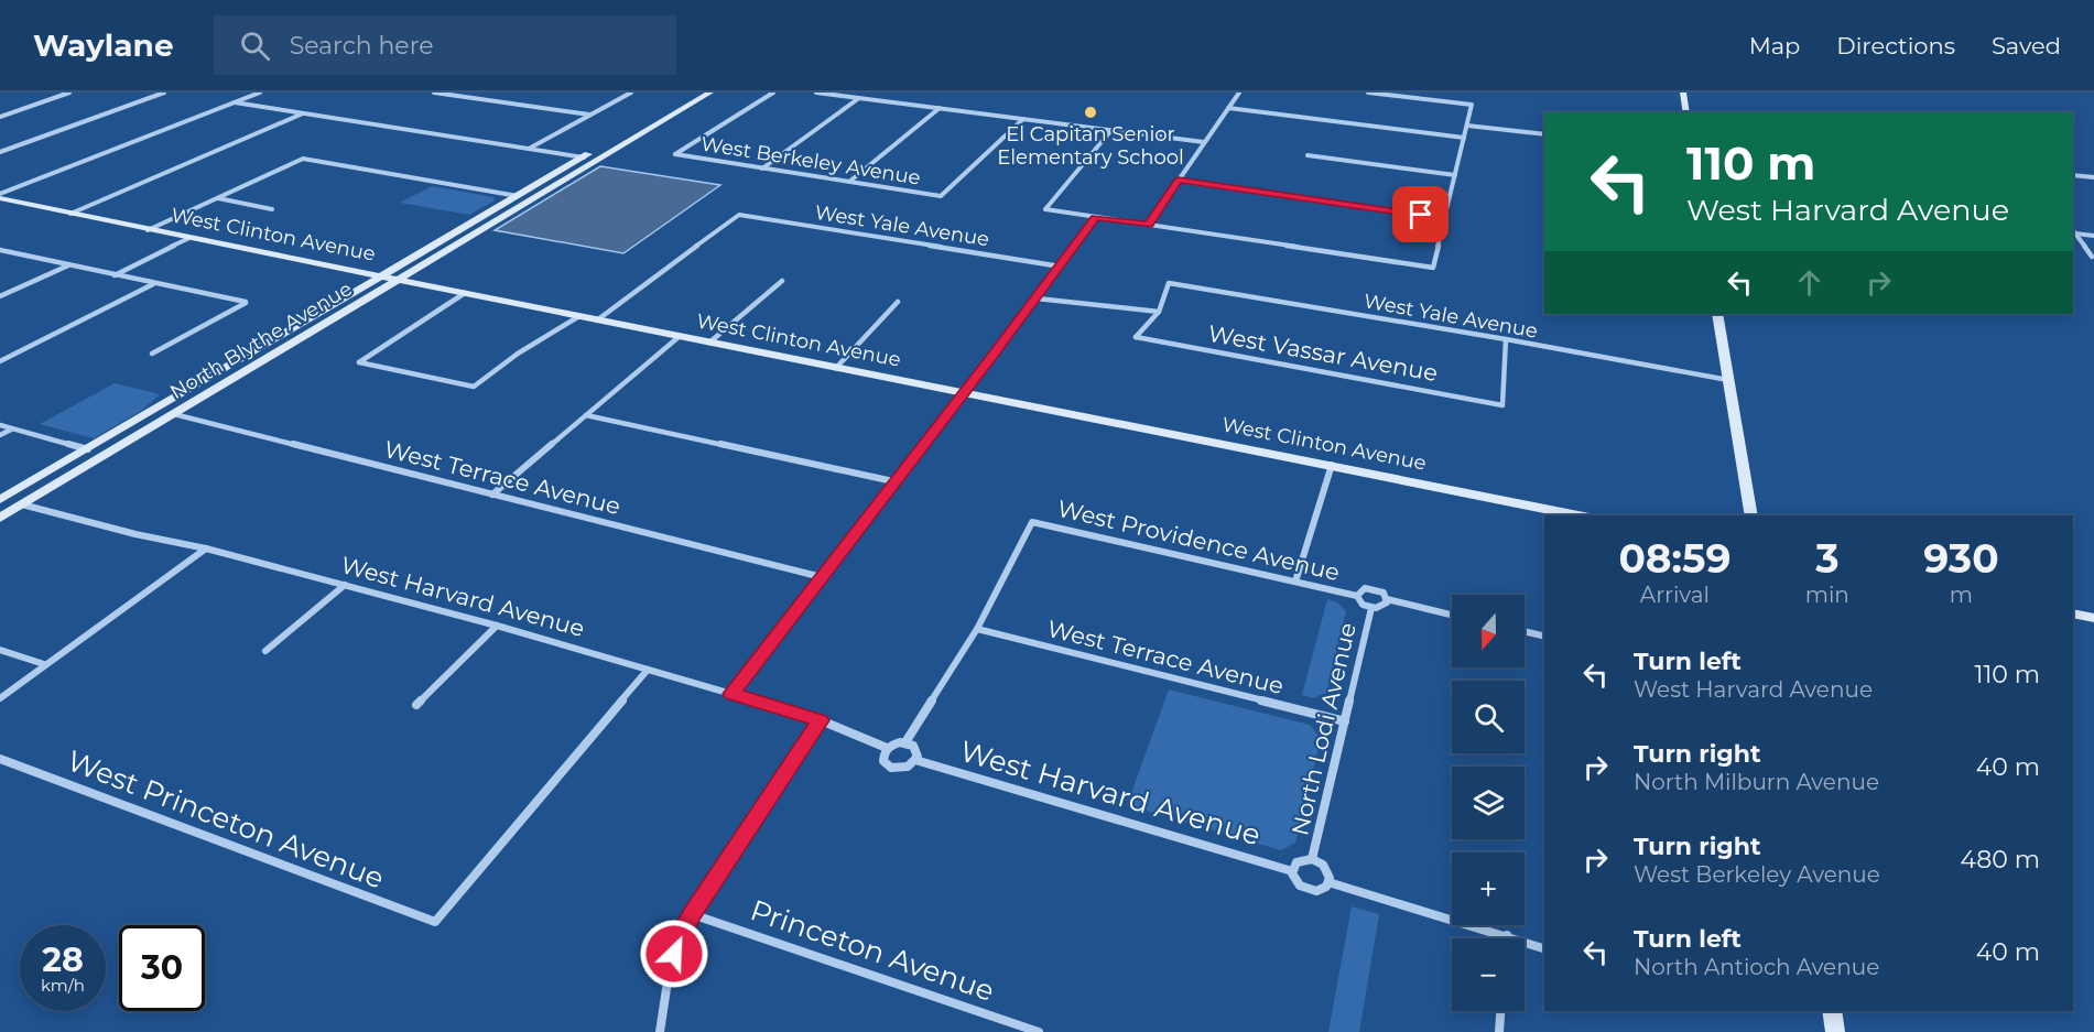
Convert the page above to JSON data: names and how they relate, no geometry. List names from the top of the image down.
{
  "streets": {
    "street": [
      "West Berkeley Avenue",
      "West Yale Avenue",
      "West Clinton Avenue",
      "North Blythe Avenue",
      "West Vassar Avenue",
      "West Terrace Avenue",
      "West Providence Avenue",
      "West Harvard Avenue",
      "North Lodi Avenue",
      "West Princeton Avenue",
      "Princeton Avenue"
    ]
  },
  "crossings": [
    ["West Yale Avenue", "West Clinton Avenue"],
    ["West Yale Avenue", "West Vassar Avenue"],
    ["West Clinton Avenue", "North Blythe Avenue"],
    ["North Blythe Avenue", "West Terrace Avenue"],
    ["North Blythe Avenue", "West Harvard Avenue"],
    ["West Terrace Avenue", "West Providence Avenue"],
    ["West Terrace Avenue", "North Lodi Avenue"],
    ["West Providence Avenue", "North Lodi Avenue"],
    ["West Harvard Avenue", "North Lodi Avenue"],
    ["West Harvard Avenue", "West Princeton Avenue"]
  ],
  "places": ["El Capitan Senior Elementary School"],
  "north": "bottom",
  "page": {
    "header": "Waylane",
    "search": "Search here",
    "nav": ["Map", "Directions", "Saved"],
    "turn": ["110 m", "West Harvard Avenue"],
    "eta": [
      "08:59",
      "Arrival",
      "3",
      "min",
      "930",
      "m"
    ],
    "map_buttons": ["+", "−"],
    "list": [
      {
        "name": "Turn left",
        "note": "West Harvard Avenue",
        "value": "110 m"
      },
      {
        "name": "Turn right",
        "note": "North Milburn Avenue",
        "value": "40 m"
      },
      {
        "name": "Turn right",
        "note": "West Berkeley Avenue",
        "value": "480 m"
      },
      {
        "name": "Turn left",
        "note": "North Antioch Avenue",
        "value": "40 m"
      }
    ],
    "speed": "28 km/h",
    "limit": "30"
  }
}
